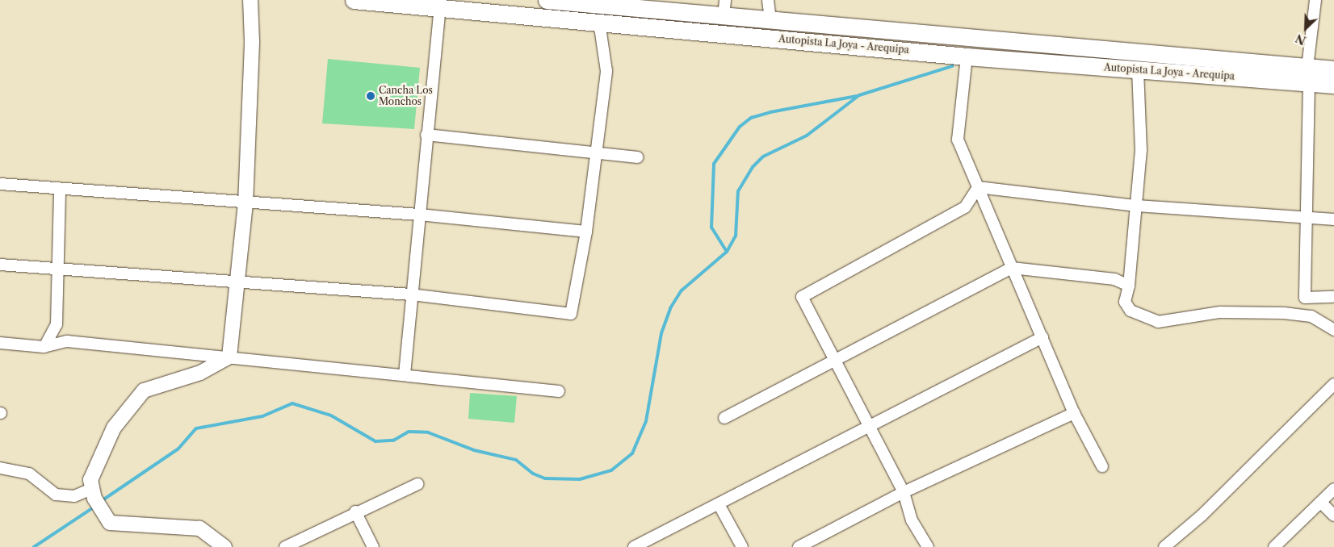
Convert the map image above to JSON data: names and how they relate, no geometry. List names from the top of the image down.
{
  "streets": {
    "main road": ["Autopista La Joya - Arequipa"]
  },
  "places": ["Cancha Los Monchos"],
  "north": "bottom left"
}
